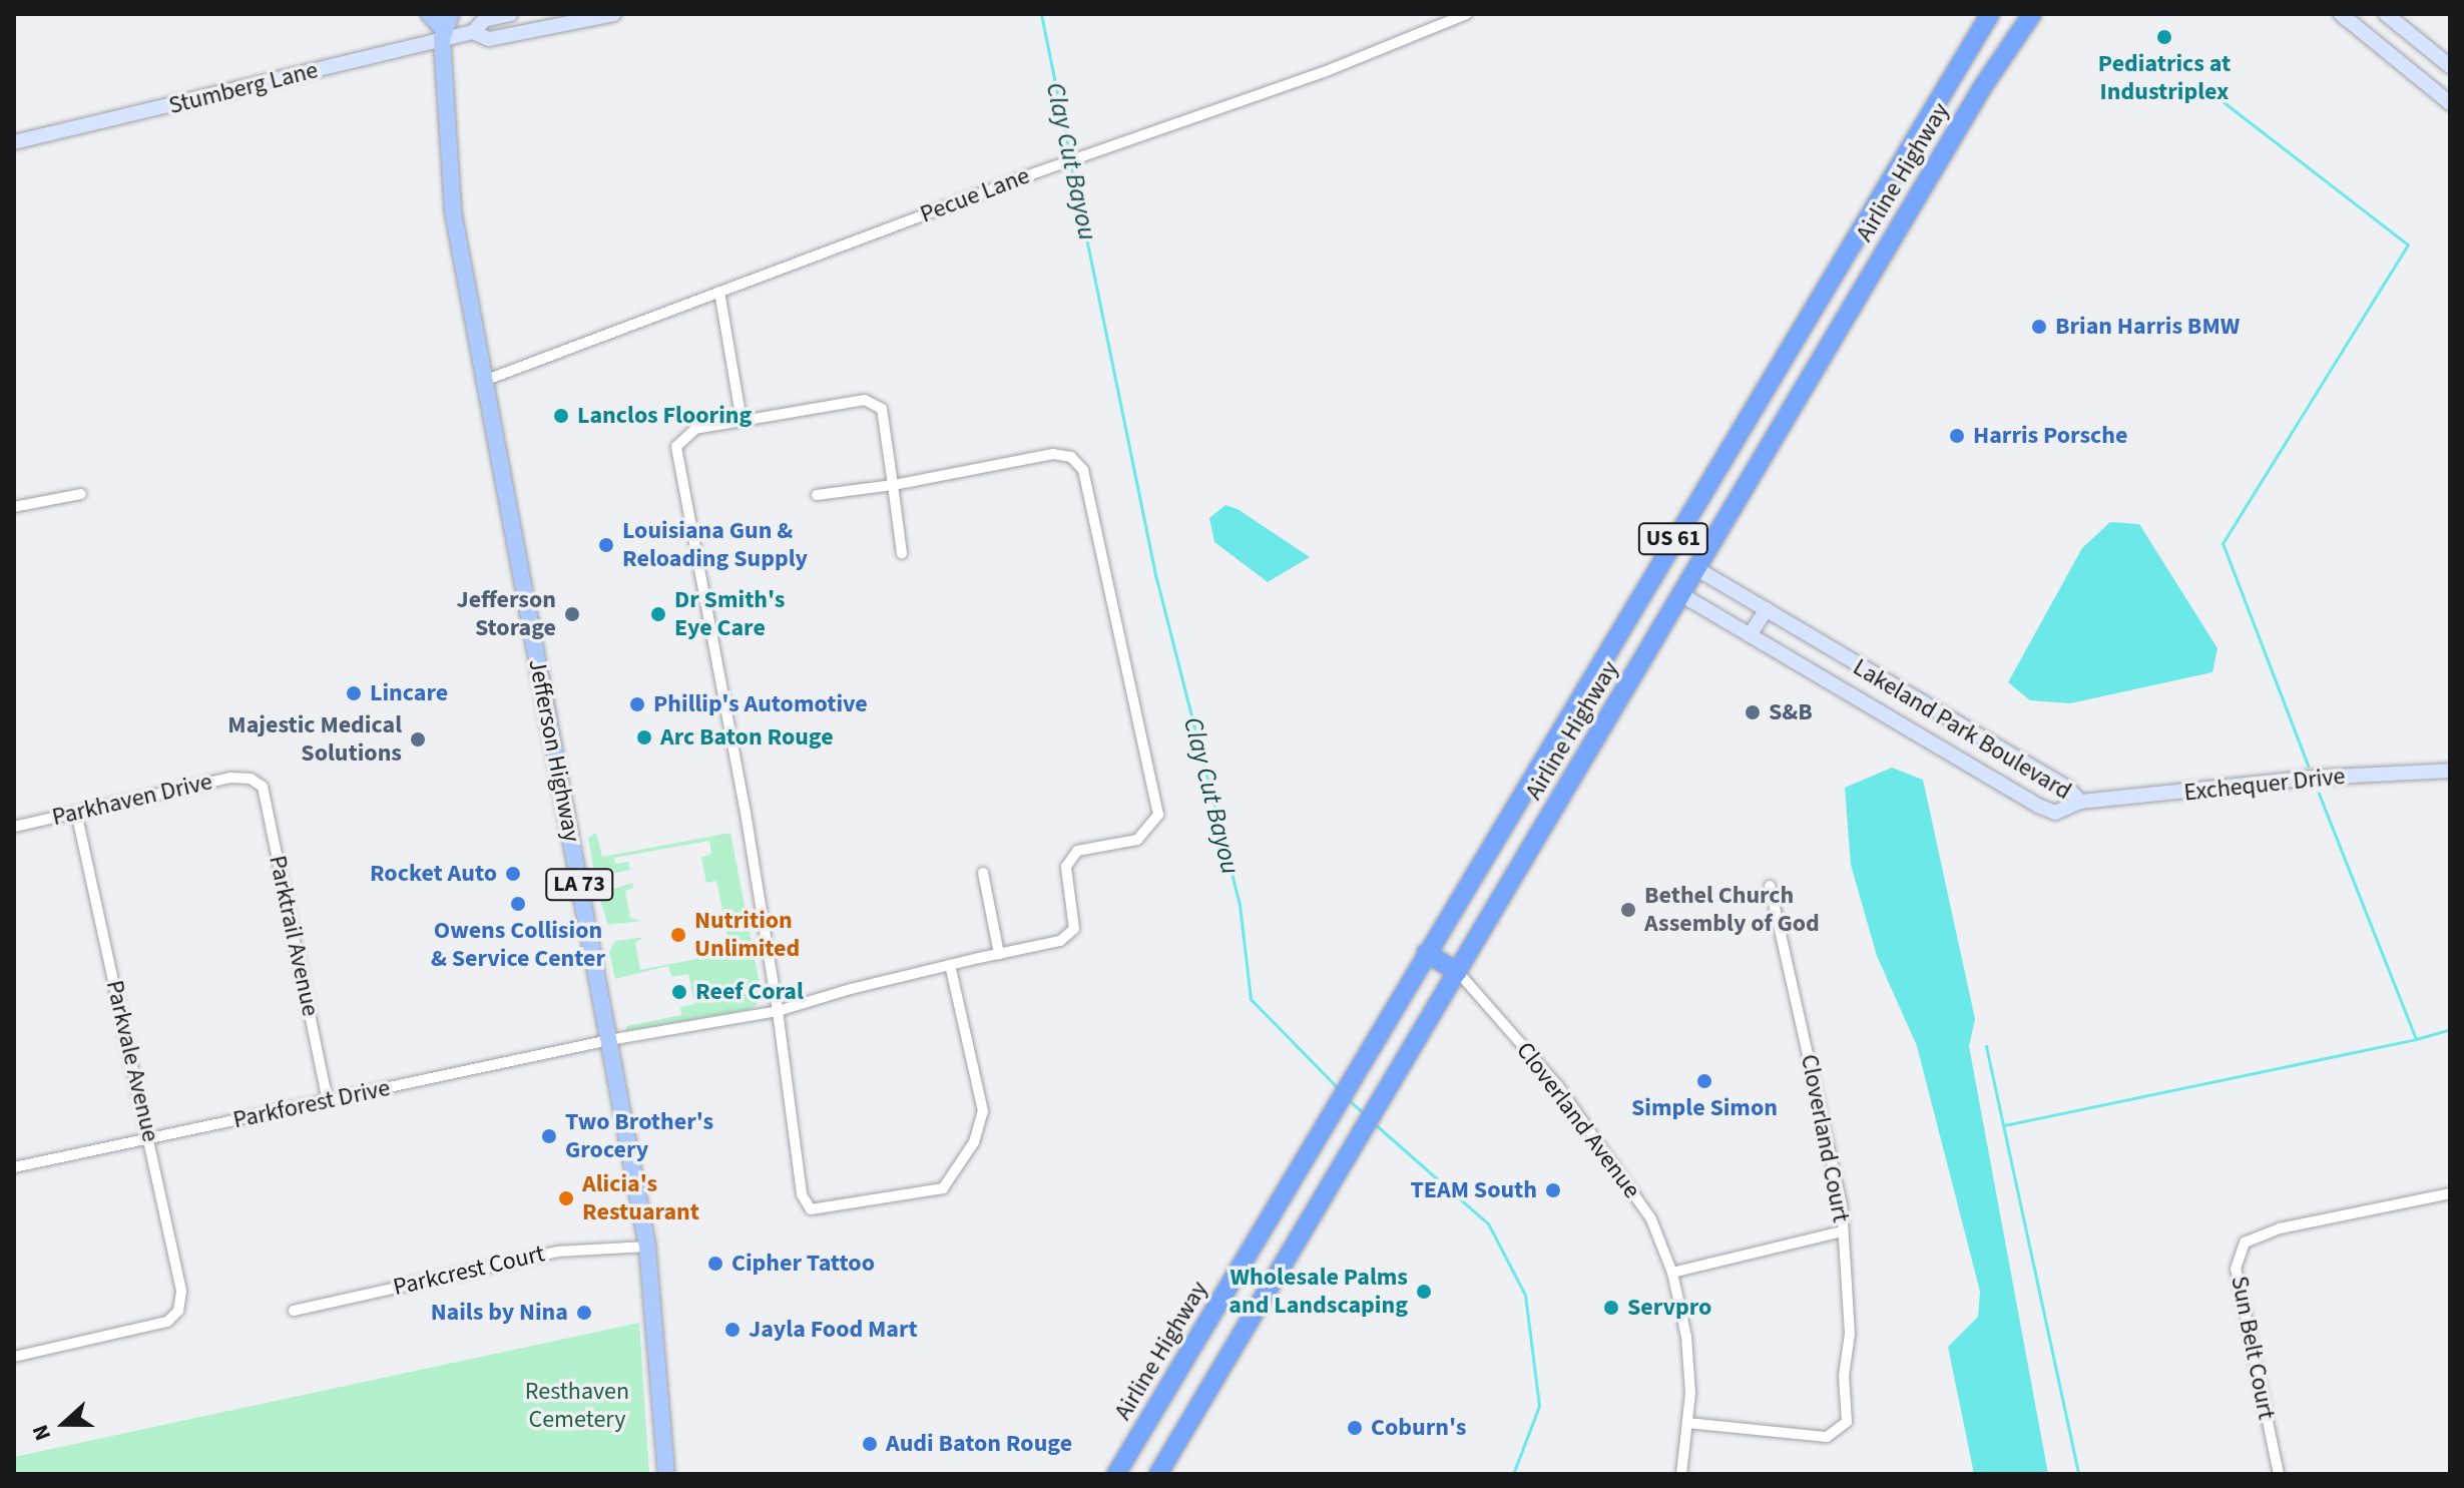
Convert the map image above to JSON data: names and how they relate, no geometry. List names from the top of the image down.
{
  "streets": {
    "highway": ["Airline Highway", "US 61"],
    "main road": ["Jefferson Highway", "LA 73"],
    "street": [
      "Stumberg Lane",
      "Pecue Lane",
      "Lakeland Park Boulevard",
      "Exchequer Drive",
      "Parkhaven Drive",
      "Parktrail Avenue",
      "Parkvale Avenue",
      "Parkforest Drive",
      "Cloverland Avenue",
      "Cloverland Court",
      "Parkcrest Court",
      "Sun Belt Court"
    ]
  },
  "crossings": [
    ["Stumberg Lane", "Jefferson Highway"],
    ["Airline Highway", "Lakeland Park Boulevard"],
    ["Airline Highway", "Cloverland Avenue"],
    ["Pecue Lane", "Jefferson Highway"],
    ["Lakeland Park Boulevard", "Exchequer Drive"],
    ["Jefferson Highway", "Parkforest Drive"],
    ["Jefferson Highway", "Parkcrest Court"],
    ["Parkhaven Drive", "Parktrail Avenue"],
    ["Parkhaven Drive", "Parkvale Avenue"],
    ["Parktrail Avenue", "Parkforest Drive"],
    ["Parkvale Avenue", "Parkforest Drive"],
    ["Cloverland Avenue", "Cloverland Court"]
  ],
  "water": ["Clay Cut Bayou"],
  "parks": ["Resthaven Cemetery"],
  "places": [
    "Pediatrics at Industriplex",
    "Brian Harris BMW",
    "Lanclos Flooring",
    "Harris Porsche",
    "Louisiana Gun & Reloading Supply",
    "Jefferson Storage",
    "Dr Smith's Eye Care",
    "Lincare",
    "Phillip's Automotive",
    "S&B",
    "Arc Baton Rouge",
    "Majestic Medical Solutions",
    "Rocket Auto",
    "Owens Collision & Service Center",
    "Bethel Church Assembly of God",
    "Nutrition Unlimited",
    "Reef Coral",
    "Simple Simon",
    "Two Brother's Grocery",
    "TEAM South",
    "Alicia's Restuarant",
    "Cipher Tattoo",
    "Wholesale Palms and Landscaping",
    "Servpro",
    "Nails by Nina",
    "Jayla Food Mart",
    "Coburn's",
    "Audi Baton Rouge"
  ],
  "north": "left"
}
